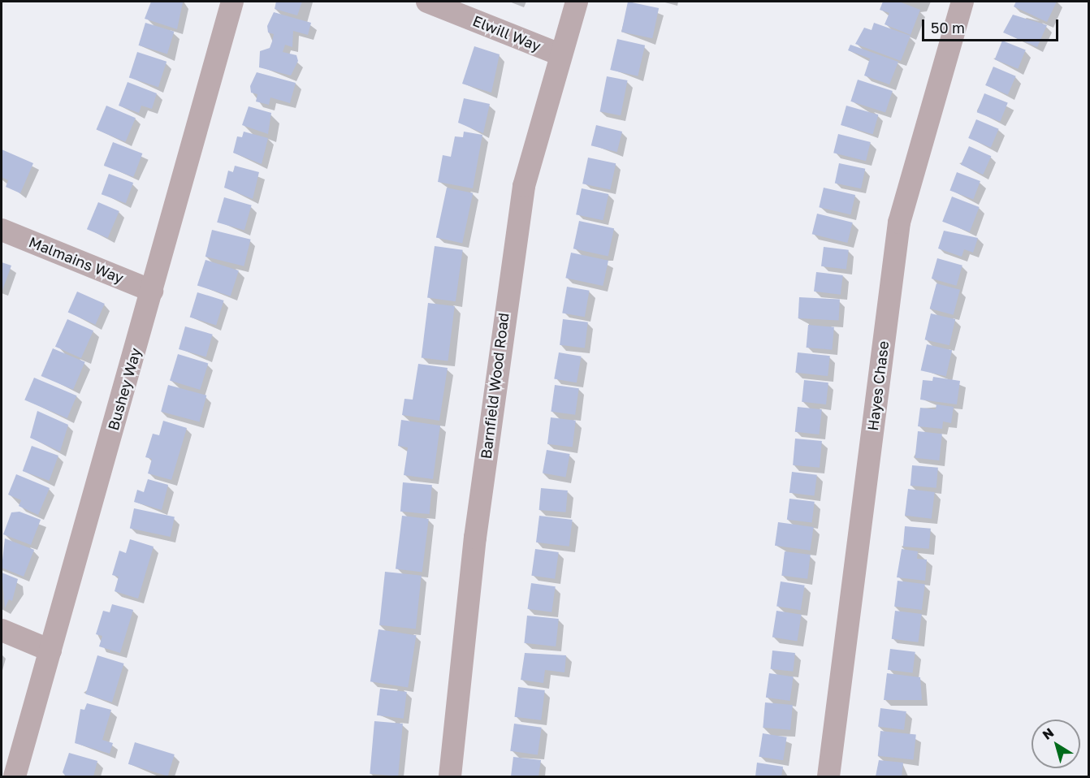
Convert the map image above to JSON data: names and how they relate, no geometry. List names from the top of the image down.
{
  "streets": {
    "street": [
      "Elwill Way",
      "Malmains Way",
      "Barnfield Wood Road",
      "Hayes Chase",
      "Bushey Way"
    ]
  },
  "crossings": [
    ["Elwill Way", "Barnfield Wood Road"],
    ["Malmains Way", "Bushey Way"]
  ],
  "scale_bar": "50 m",
  "north": "top left"
}
